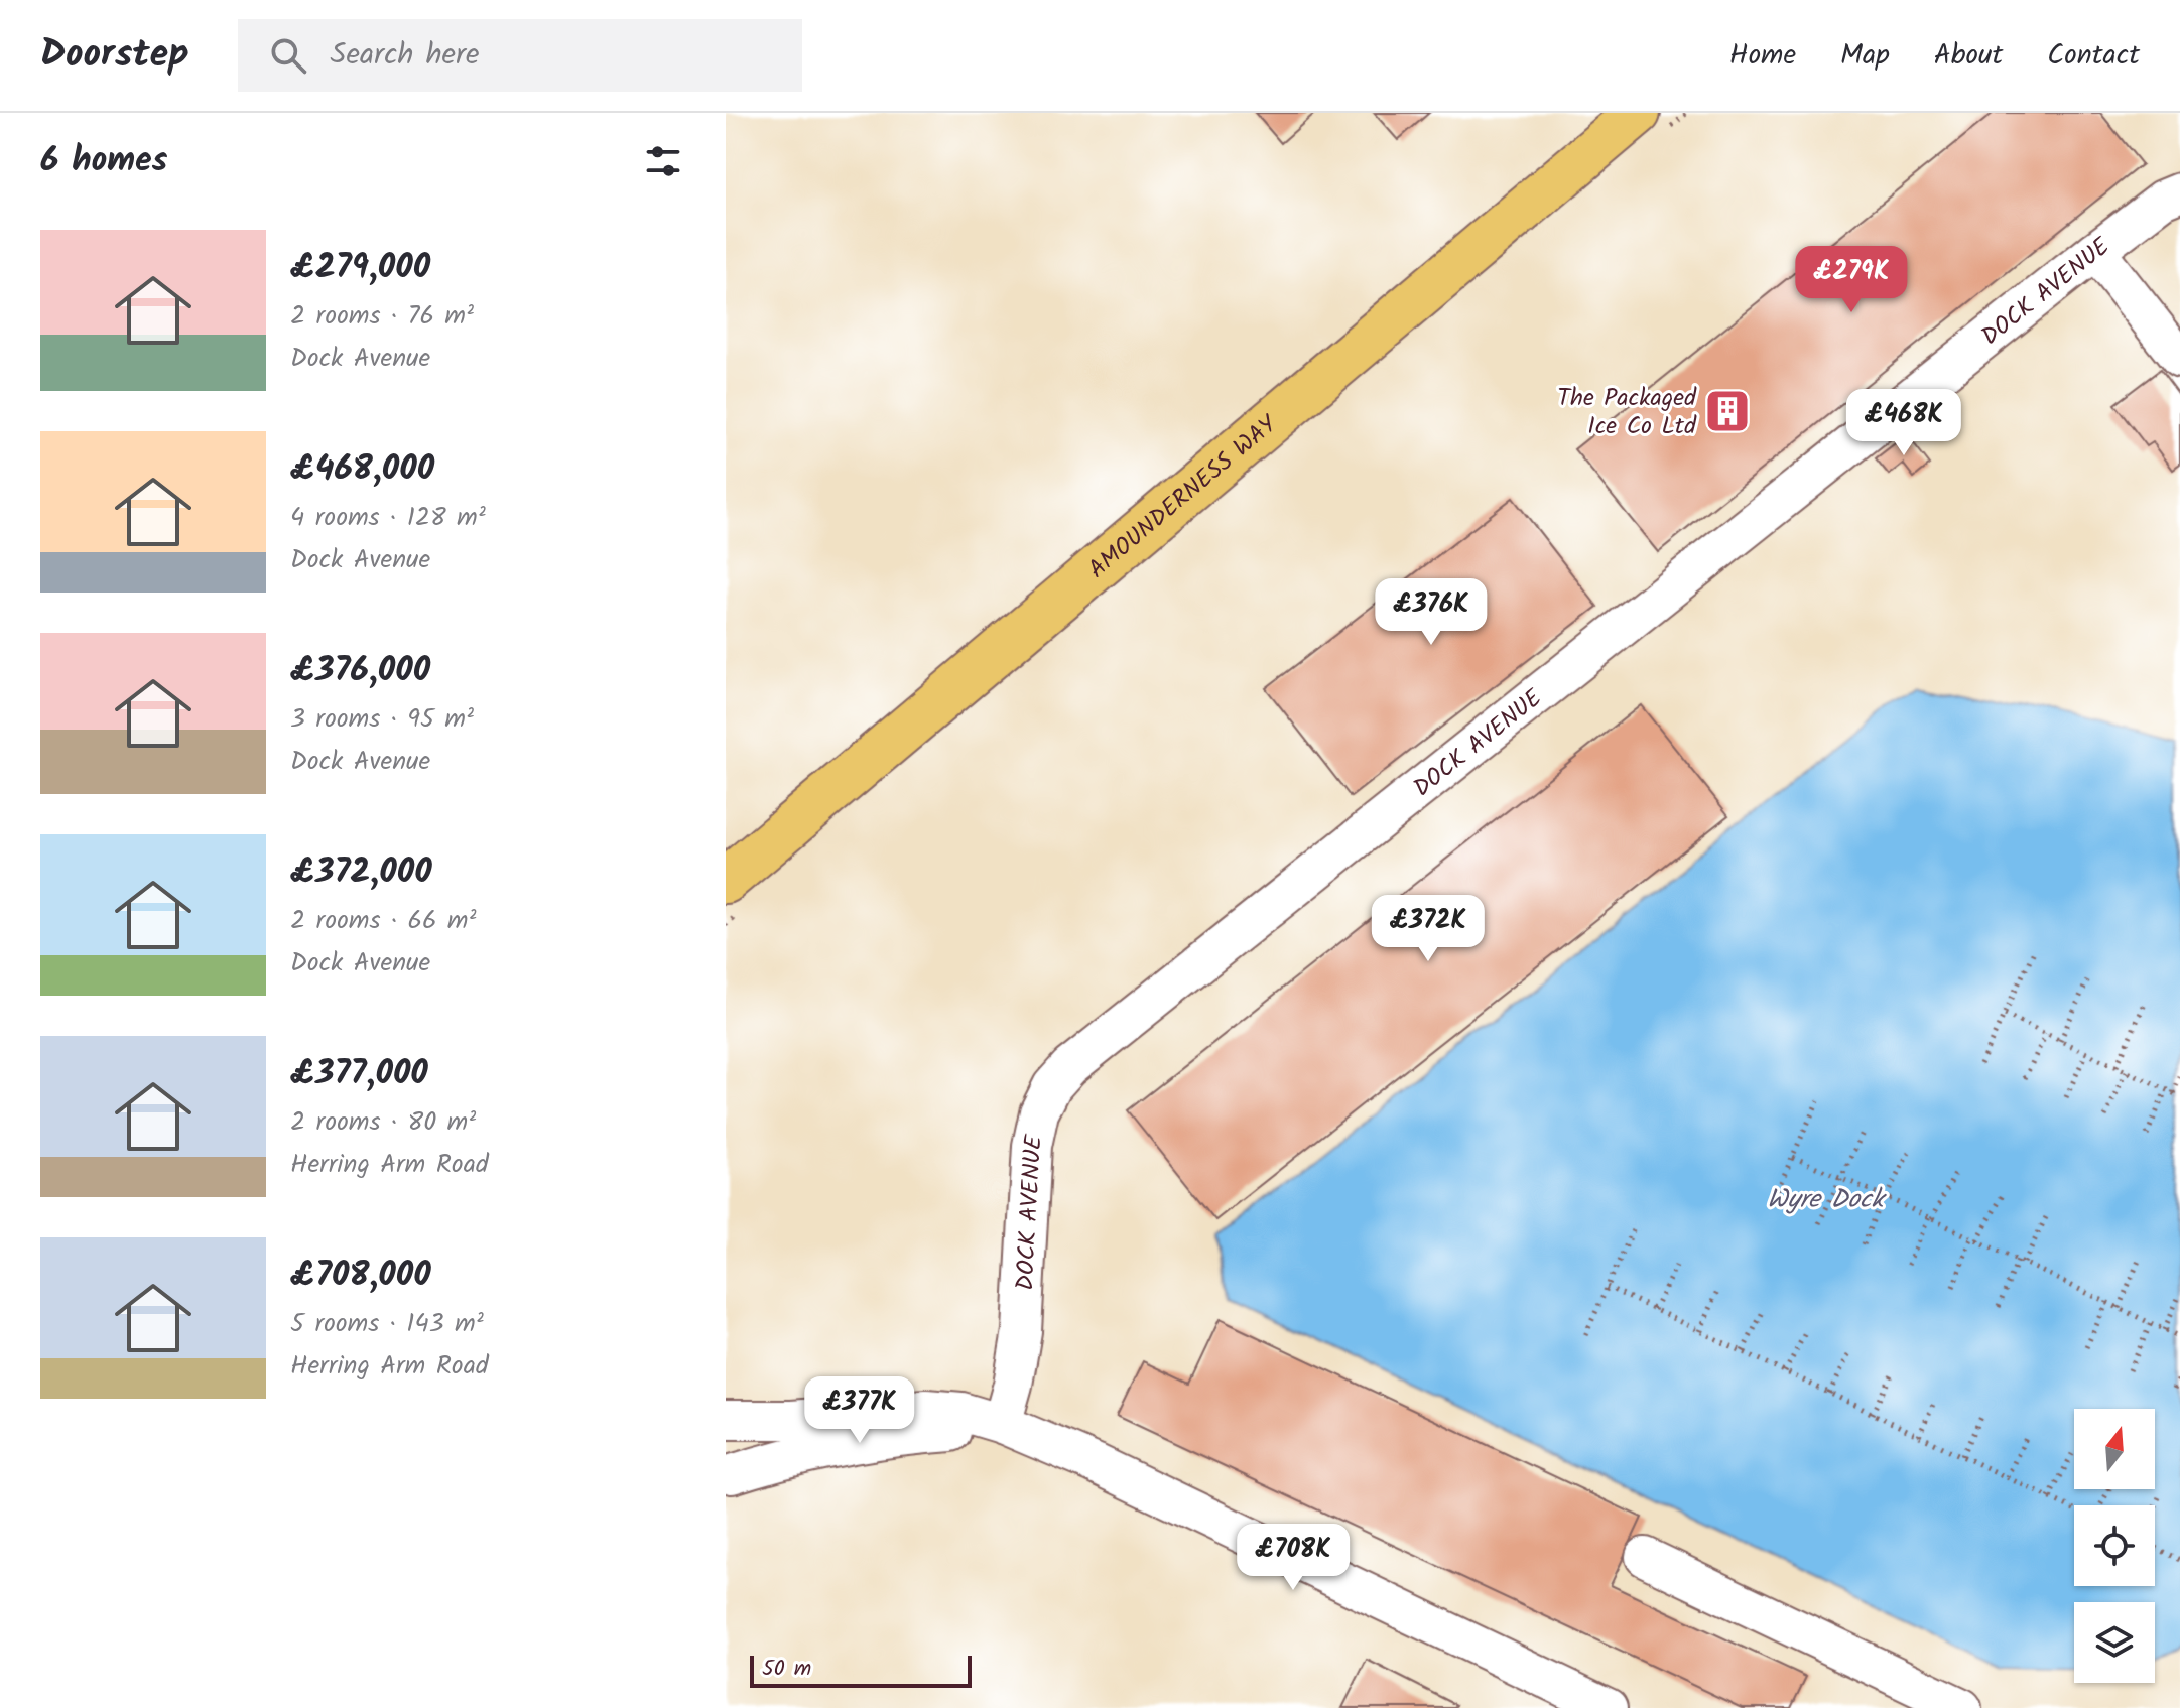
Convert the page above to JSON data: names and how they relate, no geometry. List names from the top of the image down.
{
  "streets": {
    "highway": ["AMOUNDERNESS WAY"],
    "street": ["DOCK AVENUE"]
  },
  "water": ["Wyre Dock"],
  "places": {
    "building": ["The Packaged Ice Co Ltd"]
  },
  "scale_bar": "50 m",
  "north": "top",
  "page": {
    "header": "Doorstep",
    "search": "Search here",
    "nav": [
      "Home",
      "Map",
      "About",
      "Contact"
    ],
    "heading": "6 homes",
    "list": [
      {
        "name": "£279,000",
        "note": "2 rooms · 76 m² · Dock Avenue"
      },
      {
        "name": "£468,000",
        "note": "4 rooms · 128 m² · Dock Avenue"
      },
      {
        "name": "£376,000",
        "note": "3 rooms · 95 m² · Dock Avenue"
      },
      {
        "name": "£372,000",
        "note": "2 rooms · 66 m² · Dock Avenue"
      },
      {
        "name": "£377,000",
        "note": "2 rooms · 80 m² · Herring Arm Road"
      },
      {
        "name": "£708,000",
        "note": "5 rooms · 143 m² · Herring Arm Road"
      }
    ],
    "price": [
      "£279K",
      "£468K",
      "£376K",
      "£372K",
      "£377K",
      "£708K"
    ],
    "scale": "50 m"
  }
}
